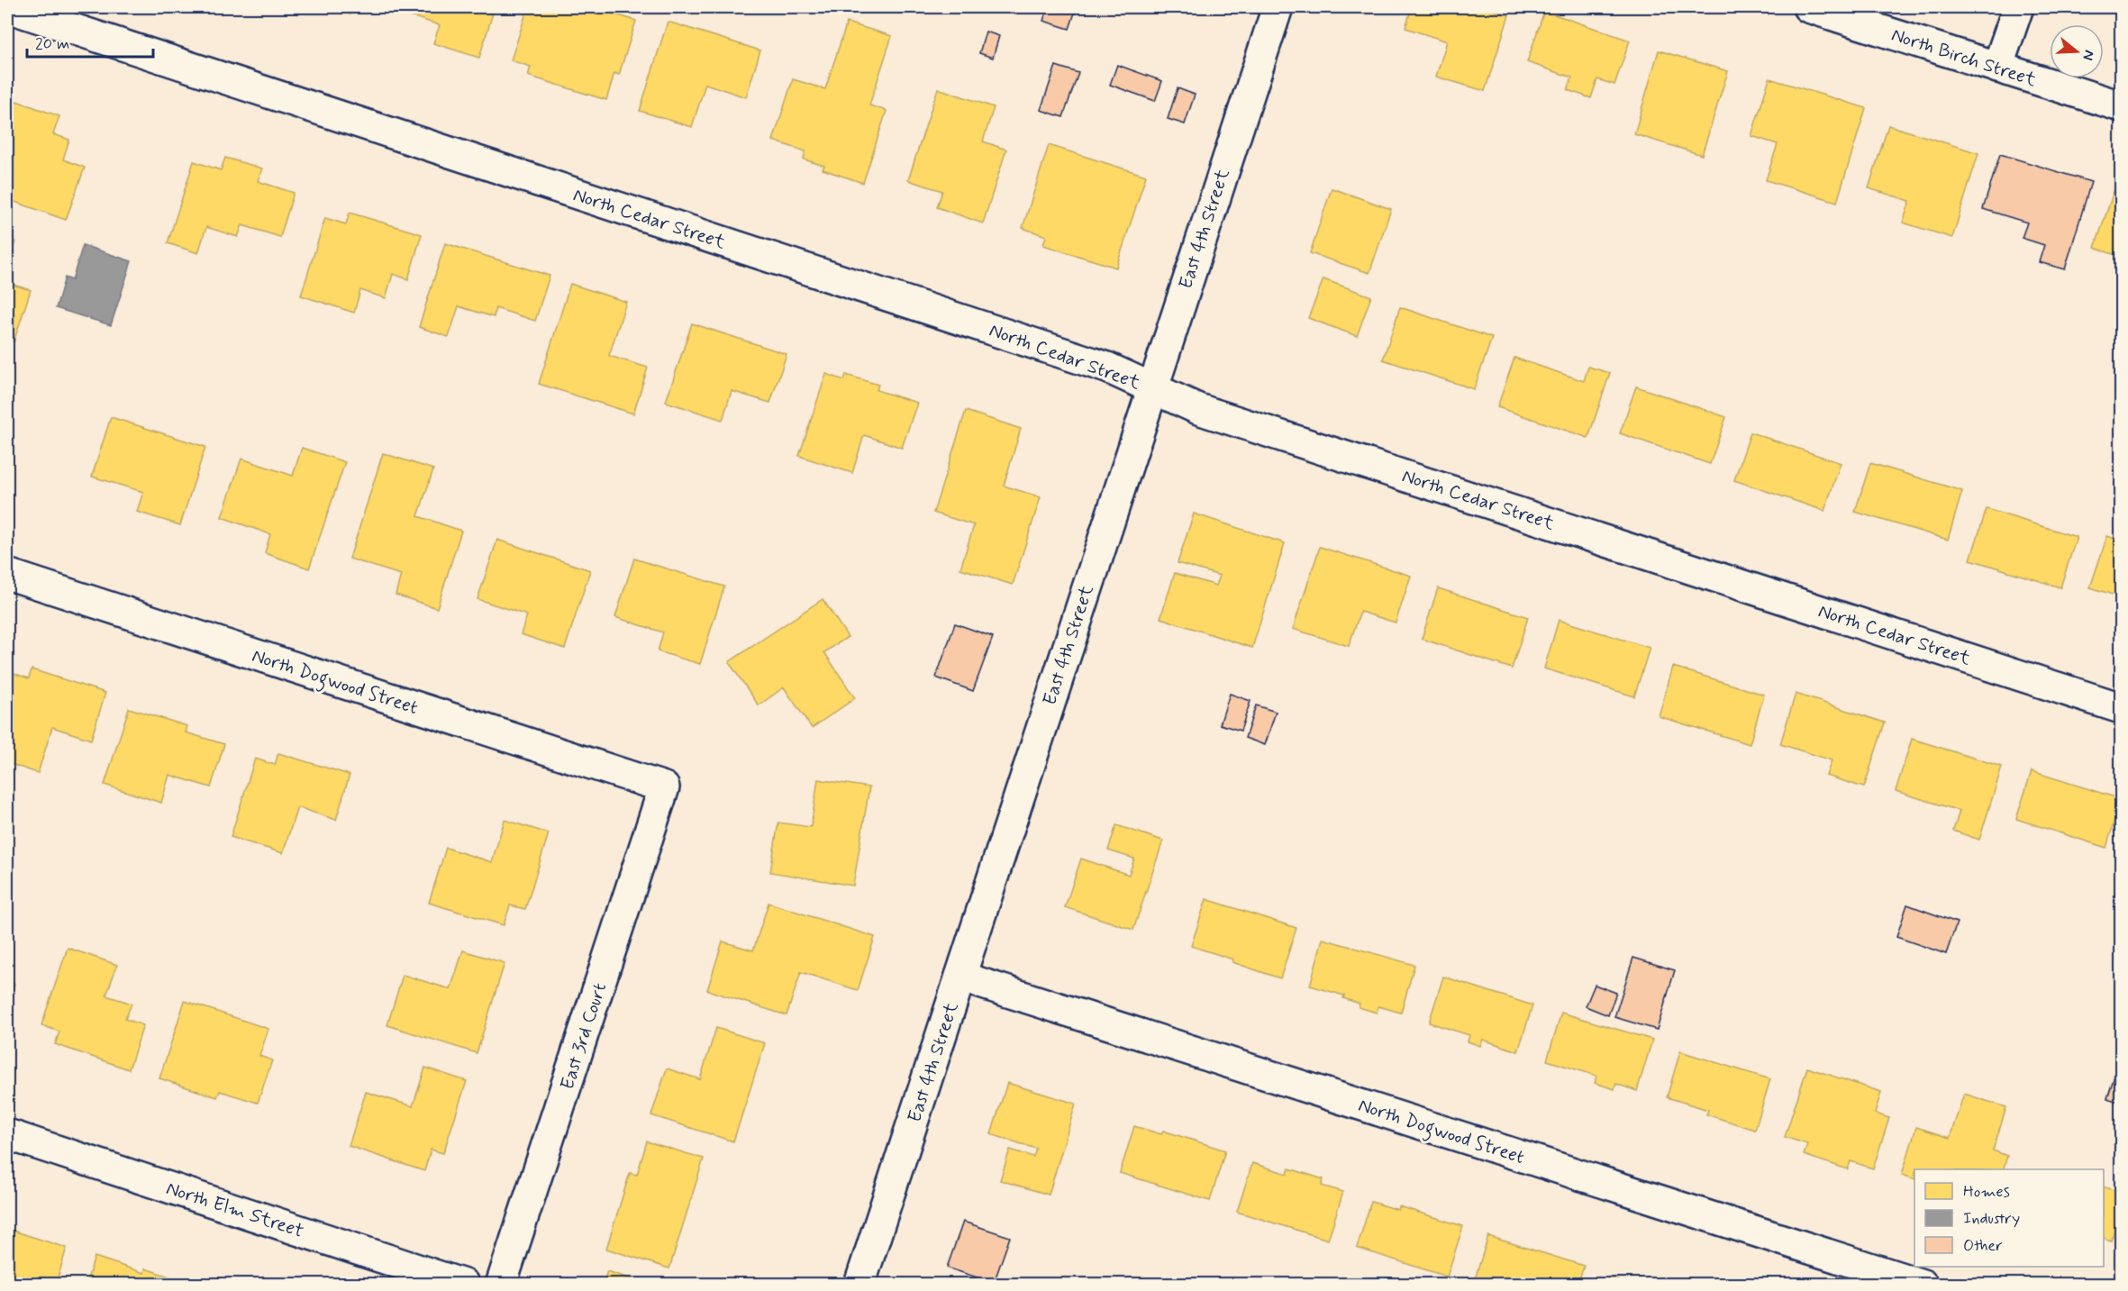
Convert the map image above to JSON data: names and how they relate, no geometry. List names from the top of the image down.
{
  "streets": {
    "street": [
      "North Birch Street",
      "North Cedar Street",
      "East 4th Street",
      "North Dogwood Street",
      "East 3rd Court",
      "North Elm Street"
    ]
  },
  "crossings": [
    ["North Cedar Street", "East 4th Street"],
    ["East 4th Street", "North Dogwood Street"],
    ["North Dogwood Street", "East 3rd Court"]
  ],
  "legend": ["Homes", "Industry", "Other"],
  "scale_bar": "20 m",
  "north": "right"
}
